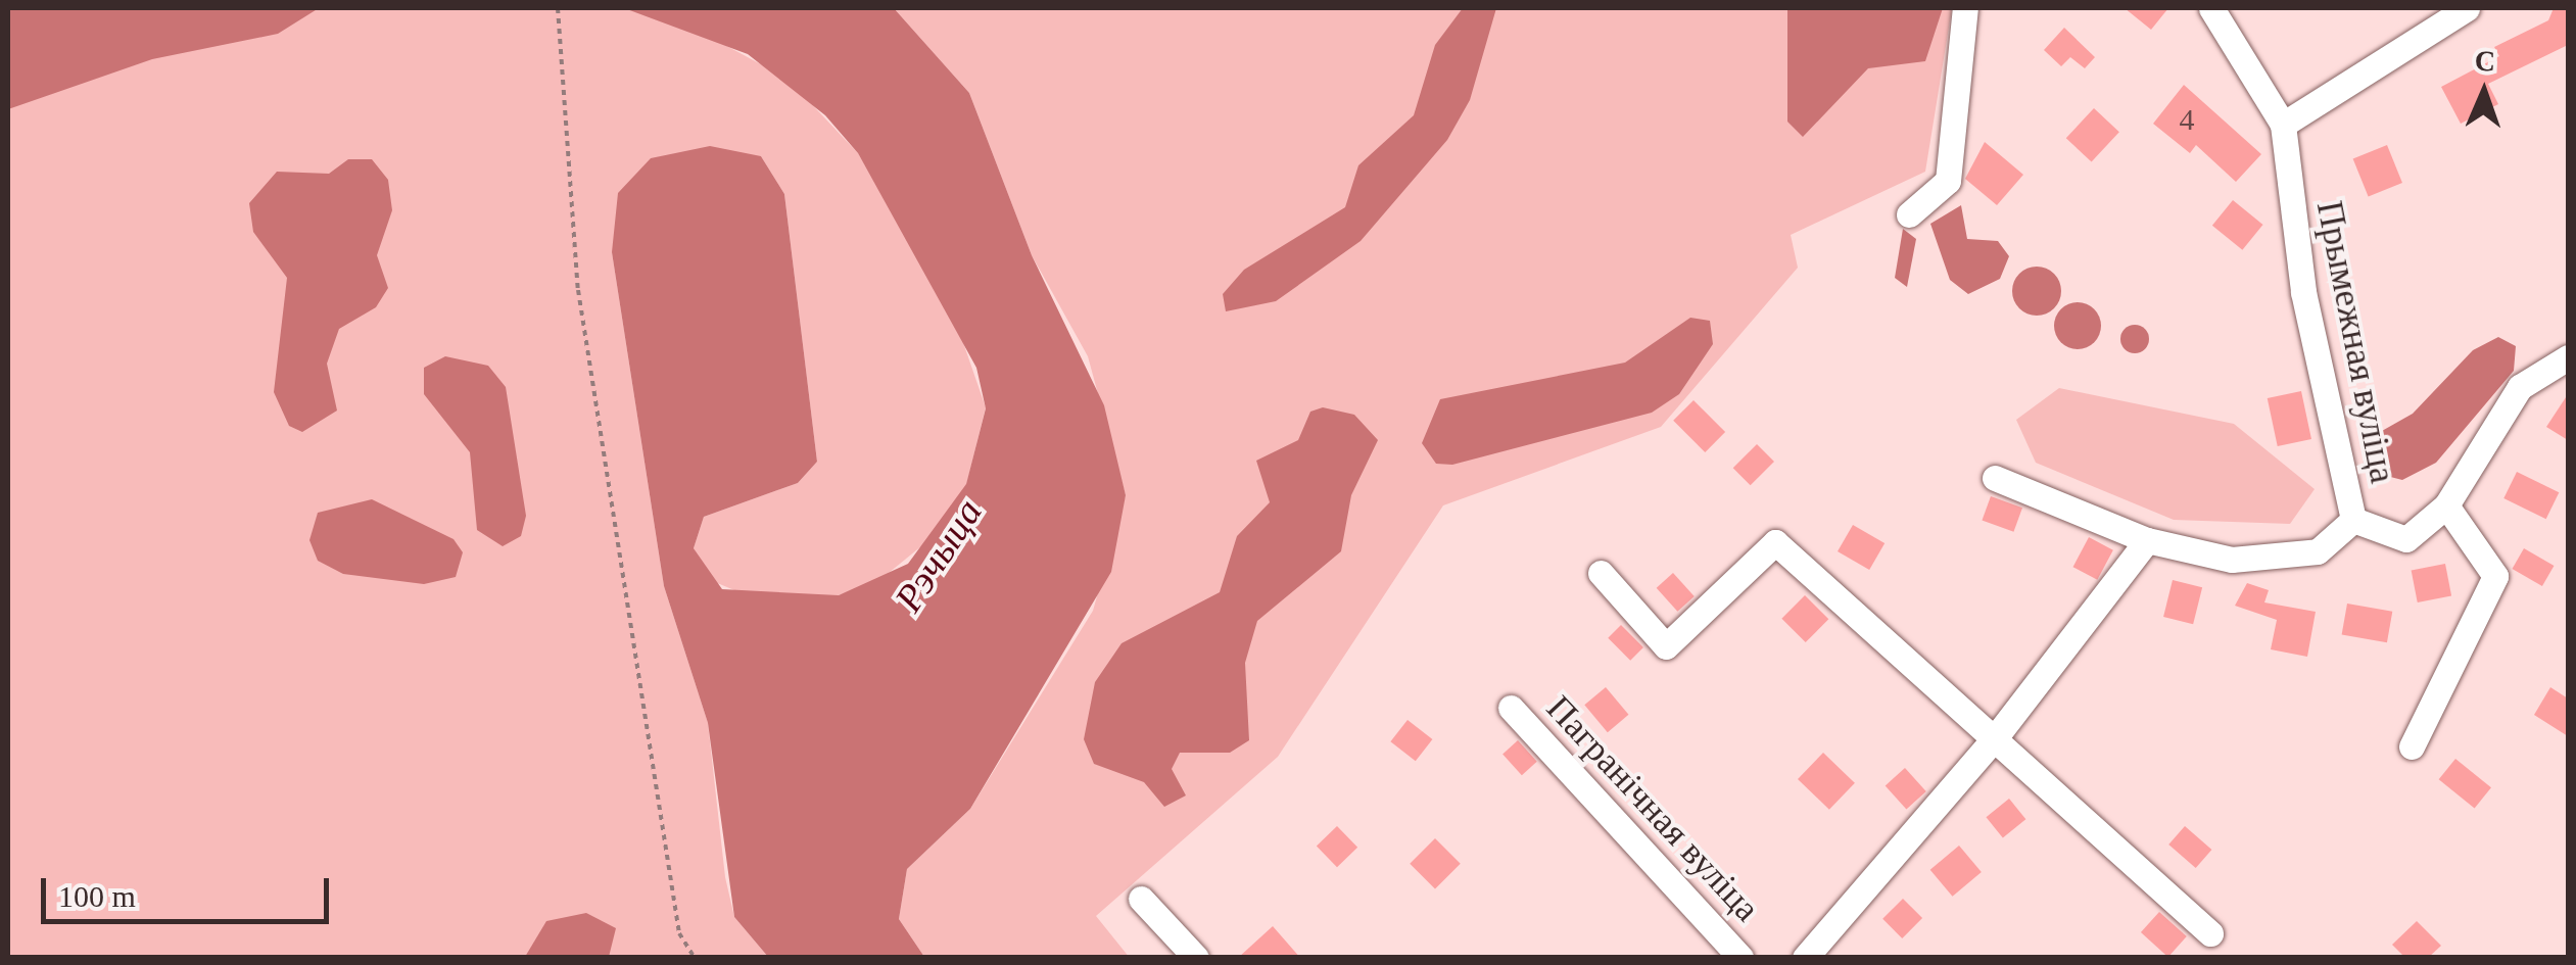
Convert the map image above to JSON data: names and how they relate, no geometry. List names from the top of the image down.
{
  "streets": {
    "street": ["Прымежная вуліца", "Пагранічная вуліца"]
  },
  "water": ["Рэчыца"],
  "house_numbers": ["4"],
  "scale_bar": "100 m",
  "north": "top"
}
